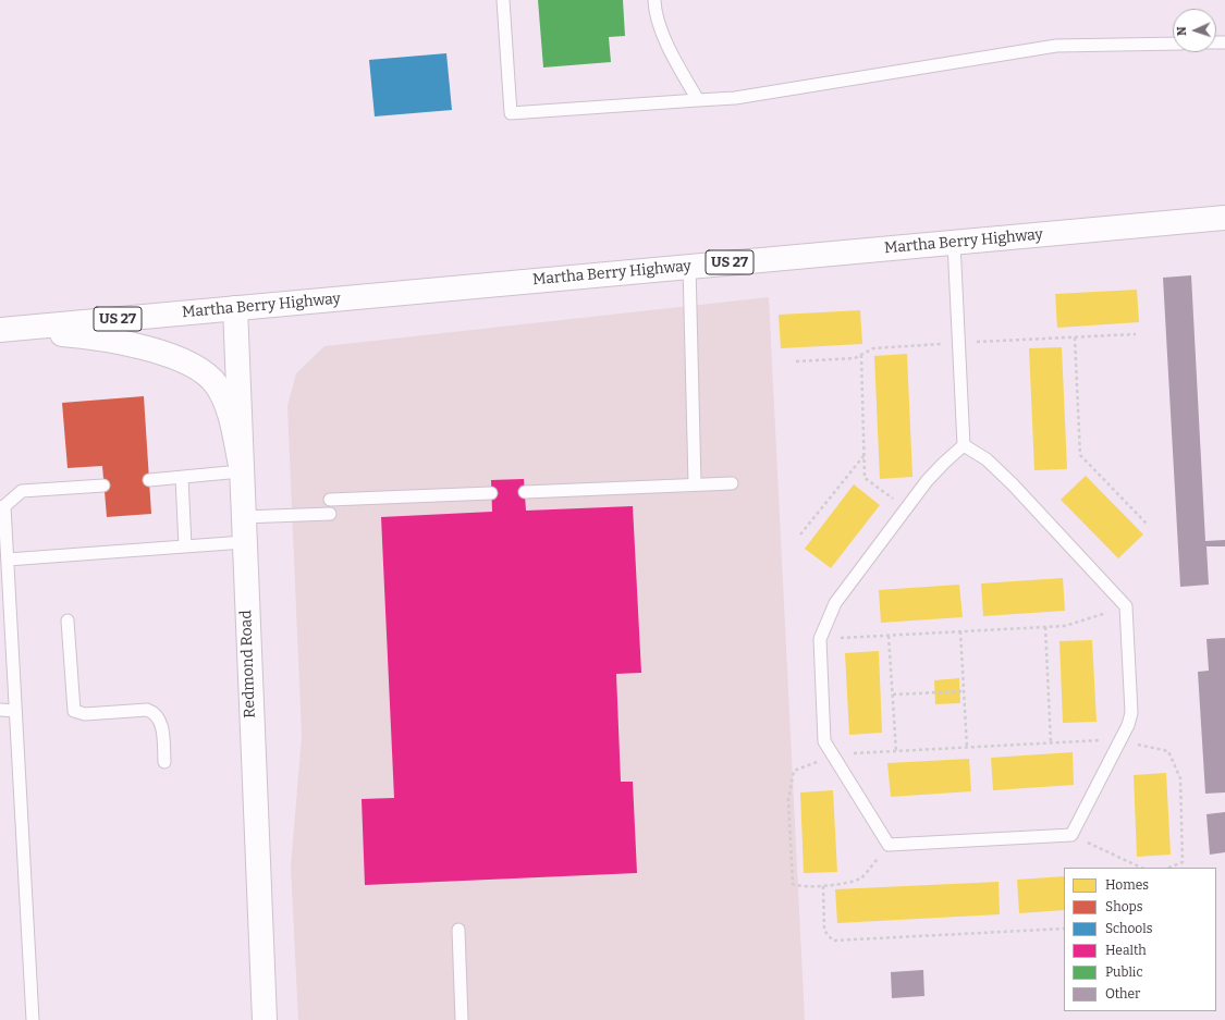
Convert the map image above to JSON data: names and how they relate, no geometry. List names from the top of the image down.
{
  "streets": {
    "main road": ["Martha Berry Highway", "US 27", "Redmond Road"]
  },
  "crossings": [
    ["Martha Berry Highway", "Redmond Road"]
  ],
  "legend": [
    "Homes",
    "Shops",
    "Schools",
    "Health",
    "Public",
    "Other"
  ],
  "north": "left"
}
